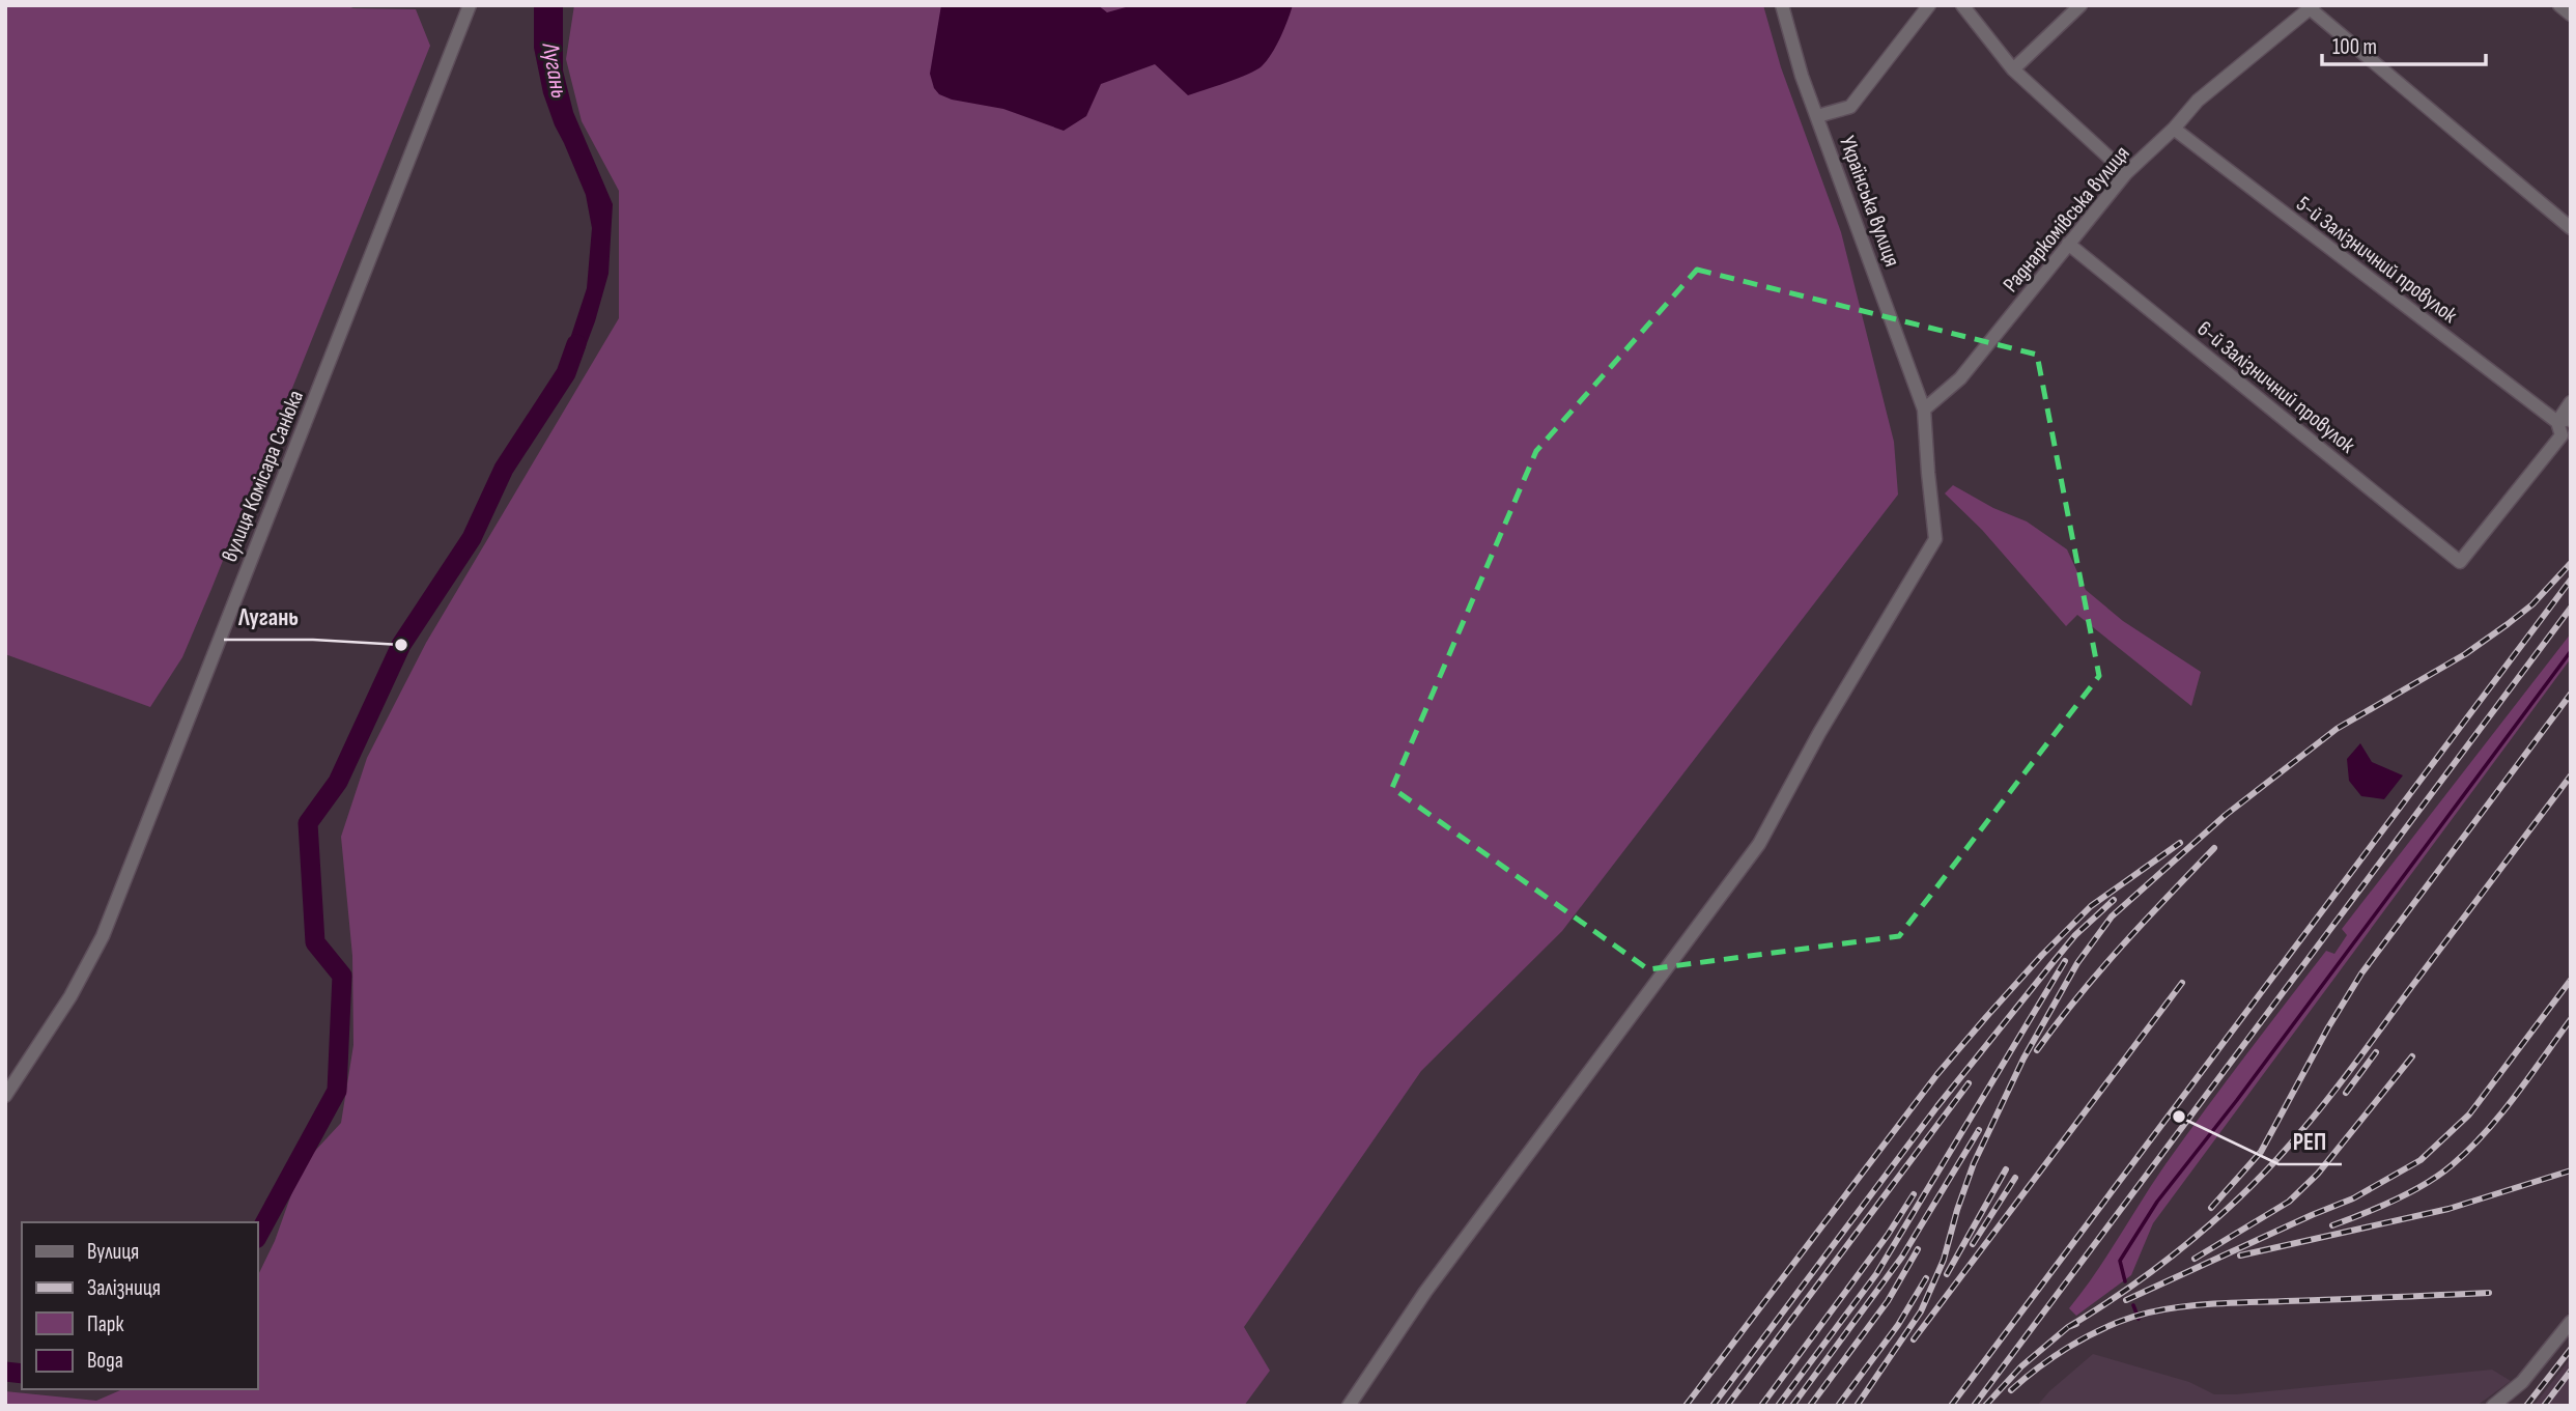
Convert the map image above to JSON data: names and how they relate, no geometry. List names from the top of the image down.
{
  "streets": {
    "street": [
      "Українська вулиця",
      "Раднаркомівська вулиця",
      "5-й Залізничний провулок",
      "6-й Залізничний провулок",
      "вулиця Комісара Санюка"
    ]
  },
  "crossings": [
    ["Українська вулиця", "Раднаркомівська вулиця"],
    ["Раднаркомівська вулиця", "5-й Залізничний провулок"],
    ["Раднаркомівська вулиця", "6-й Залізничний провулок"],
    ["5-й Залізничний провулок", "6-й Залізничний провулок"]
  ],
  "water": ["Лугань"],
  "places": ["Лугань", "РЕП"],
  "legend": [
    "Вулиця",
    "Залізниця",
    "Парк",
    "Вода"
  ],
  "scale_bar": "100 m"
}
